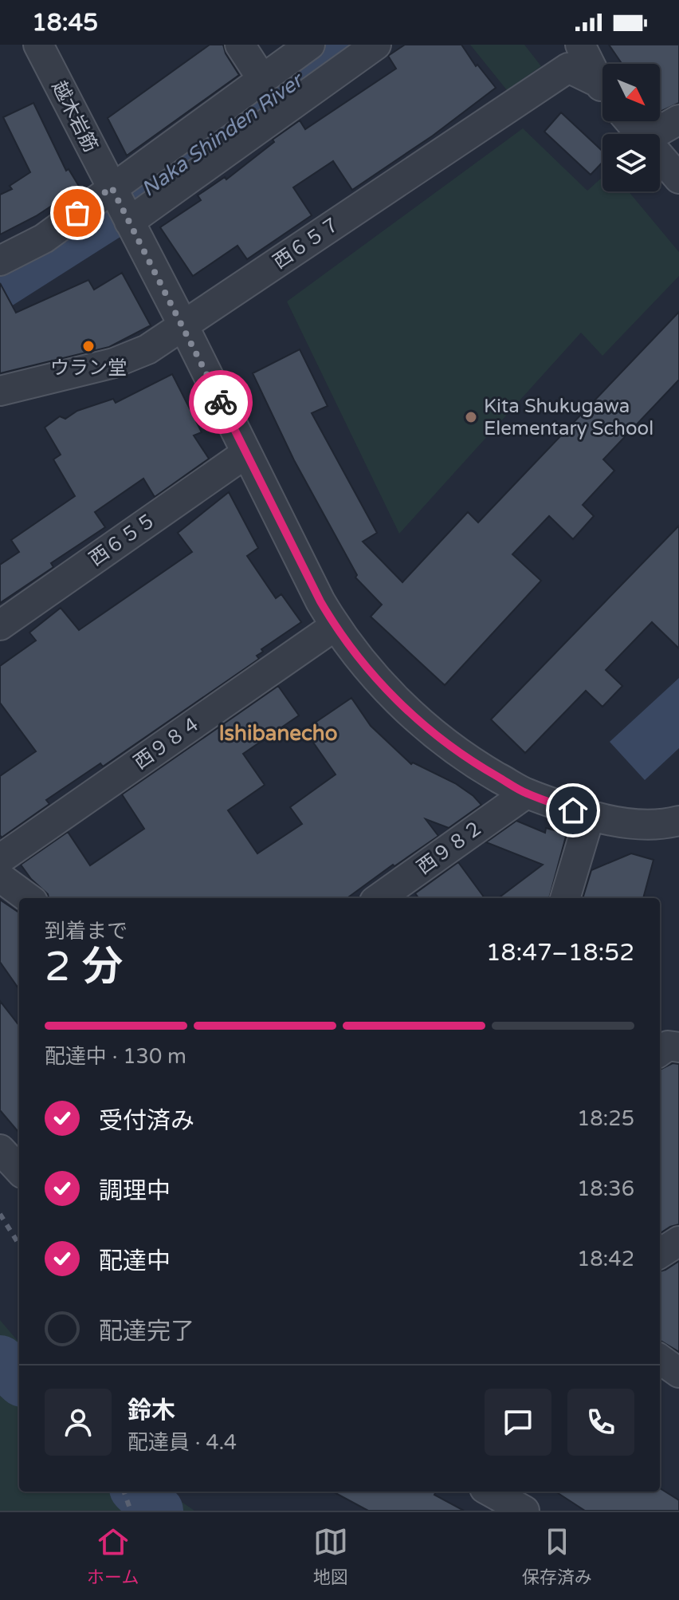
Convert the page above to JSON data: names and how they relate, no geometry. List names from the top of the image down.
{
  "streets": {
    "street": [
      "越木岩筋",
      "西６５７",
      "西６５５",
      "西９８４",
      "西９８２"
    ]
  },
  "districts": ["Ishibanecho"],
  "water": ["Naka Shinden River"],
  "places": ["ウラン堂", "Kita Shukugawa Elementary School"],
  "north": "bottom right",
  "page": {
    "status": "18:45",
    "heading": ["2 分", "到着まで", "18:47–18:52"],
    "panel": ["鈴木", "配達員 · 4.4"],
    "bar": "配達中 · 130 m",
    "list": [
      ["受付済み", "18:25"],
      ["調理中", "18:36"],
      ["配達中", "18:42"],
      "配達完了"
    ],
    "tabs": ["ホーム", "地図", "保存済み"]
  }
}
